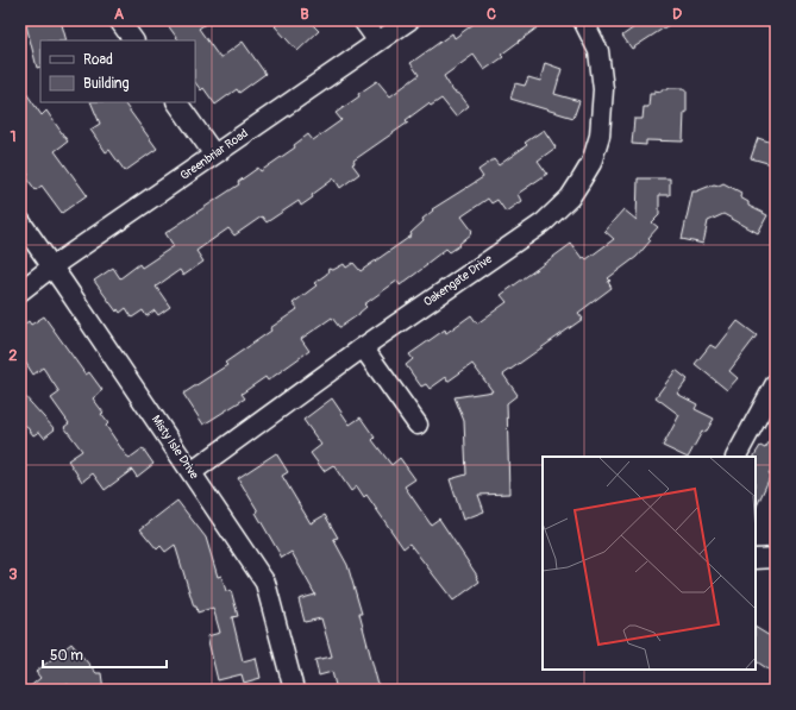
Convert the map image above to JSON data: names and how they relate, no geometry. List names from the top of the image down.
{
  "streets": {
    "street": ["Greenbriar Road", "Oakengate Drive", "Misty Isle Drive"]
  },
  "crossings": [
    ["Greenbriar Road", "Misty Isle Drive"],
    ["Oakengate Drive", "Misty Isle Drive"]
  ],
  "legend": ["Road", "Building"],
  "scale_bar": "50 m",
  "grid": {
    "columns": [
      "A",
      "B",
      "C",
      "D"
    ],
    "rows": ["1", "2", "3"]
  }
}
